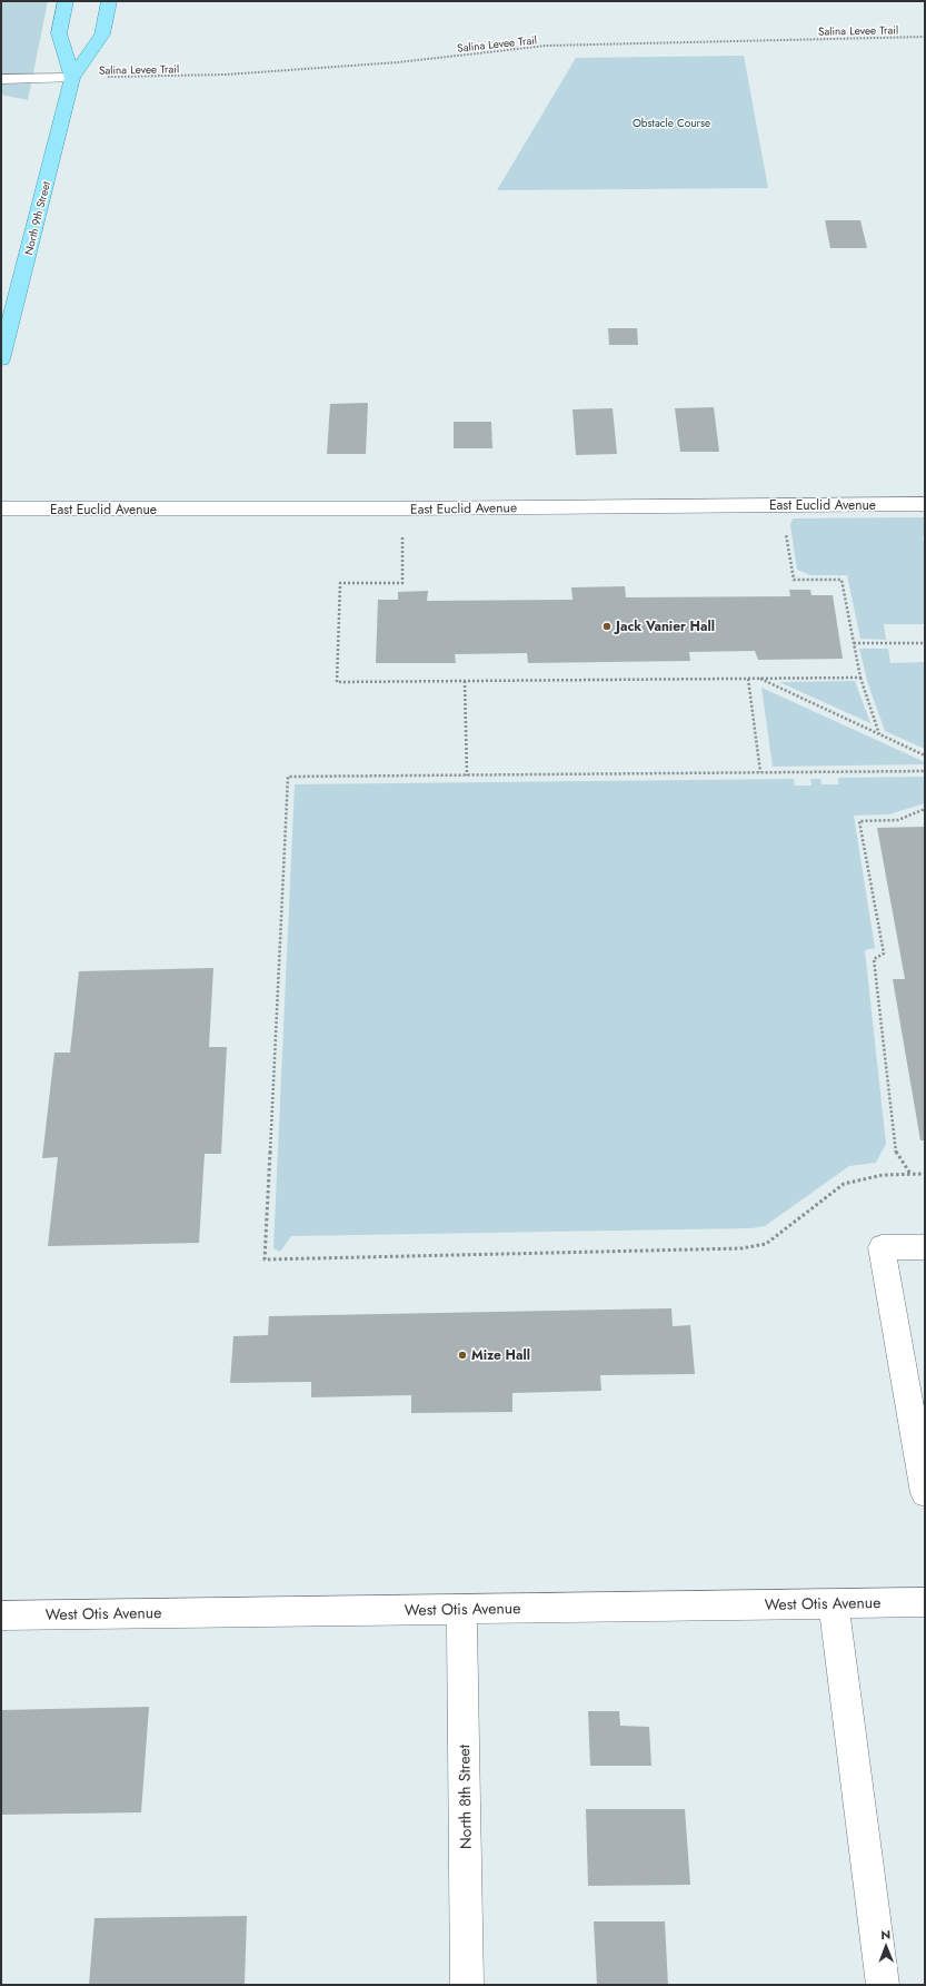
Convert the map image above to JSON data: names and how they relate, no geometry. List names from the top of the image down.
{
  "streets": {
    "main road": ["North 9th Street"],
    "street": ["East Euclid Avenue", "West Otis Avenue", "North 8th Street"],
    "path": ["Salina Levee Trail"]
  },
  "crossings": [
    ["Salina Levee Trail", "North 9th Street"],
    ["West Otis Avenue", "North 8th Street"]
  ],
  "parks": ["Obstacle Course"],
  "places": ["Jack Vanier Hall", "Mize Hall"],
  "north": "top"
}
